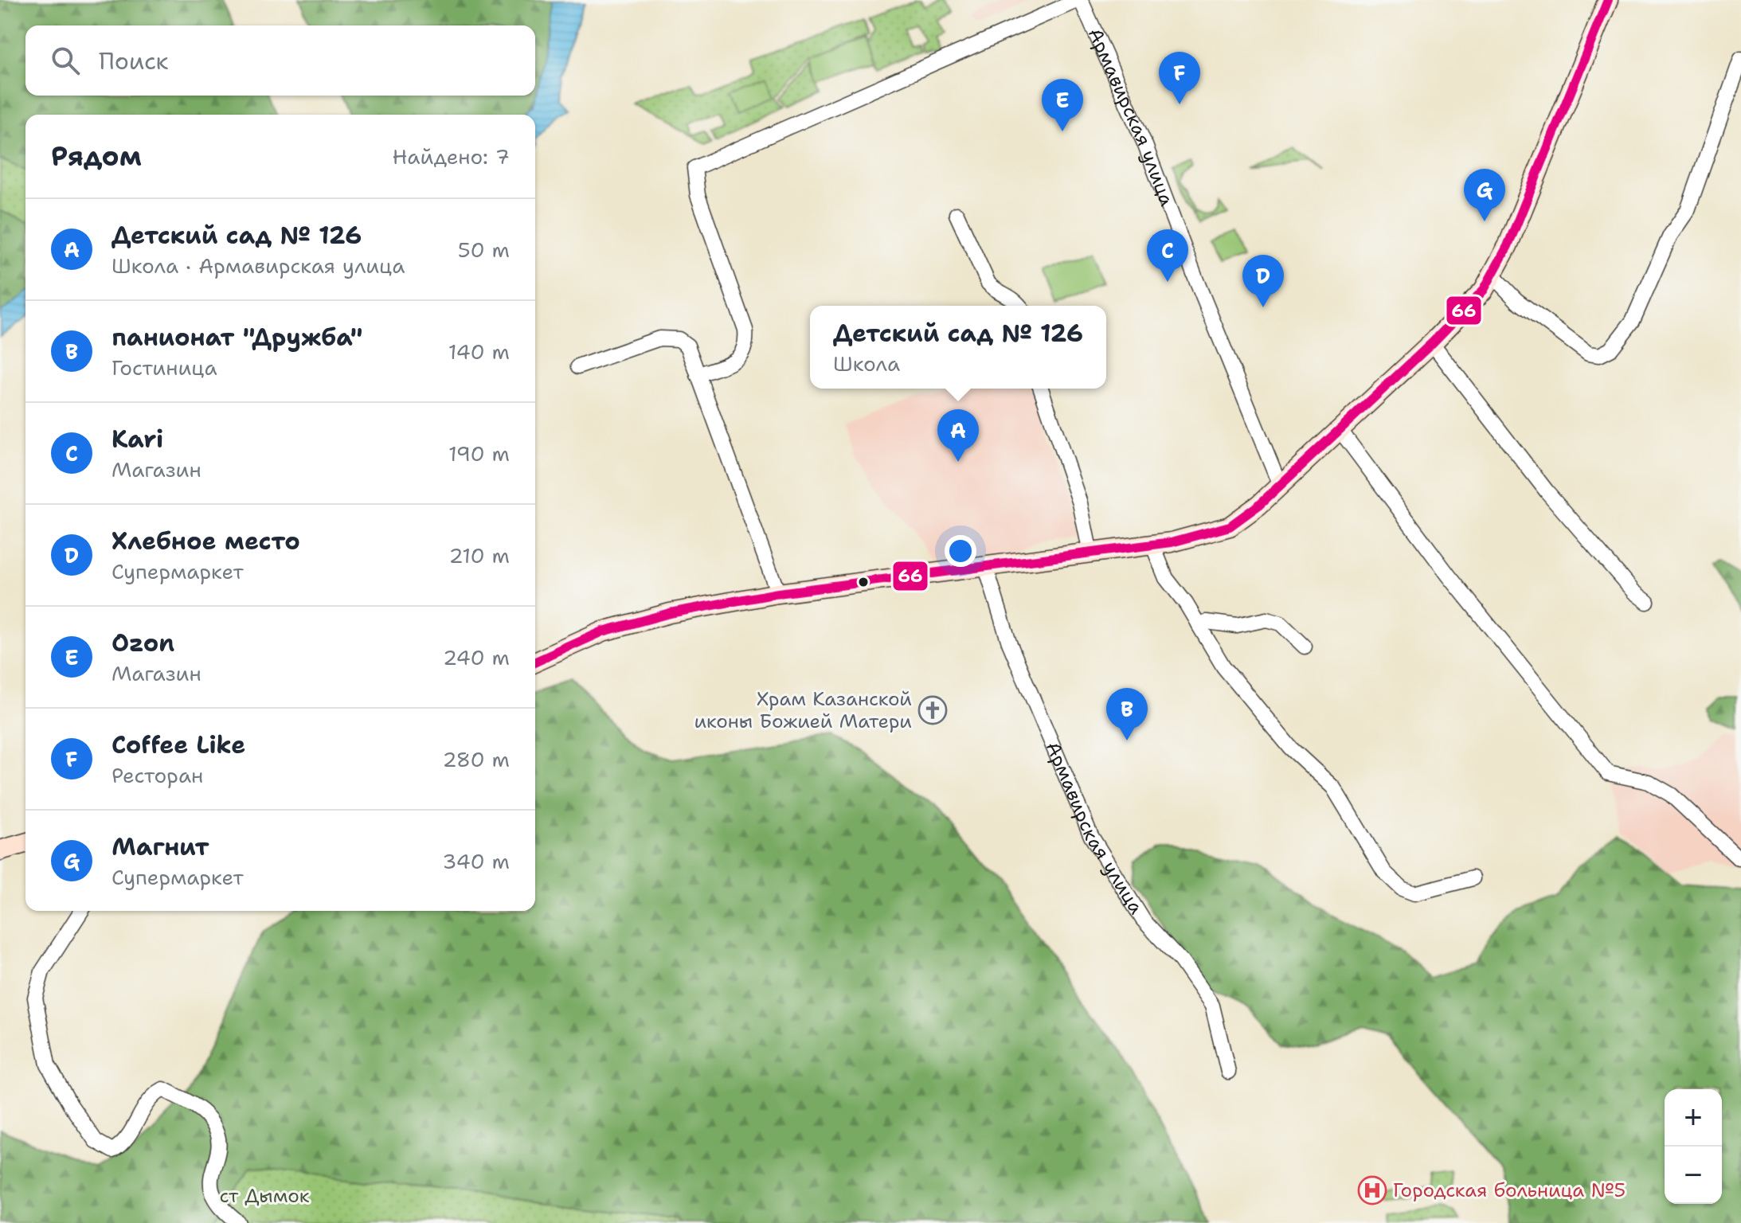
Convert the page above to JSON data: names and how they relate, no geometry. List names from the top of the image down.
{
  "streets": {
    "street": ["Армавирская улица"]
  },
  "parks": ["ст Дымок"],
  "places": {
    "church": ["Храм Казанской иконы Божией Матери"],
    "hospital": ["Городская больница №5"]
  },
  "lines": ["transit line 66"],
  "page": {
    "search": "Поиск",
    "pins": [
      "F",
      "E",
      "G",
      "C",
      "D",
      "A",
      "B"
    ],
    "heading": ["Рядом", "Найдено: 7"],
    "list": [
      {
        "mark": "A",
        "name": "Детский сад № 126",
        "note": "Школа · Армавирская улица",
        "value": "50 m"
      },
      {
        "mark": "B",
        "name": "панионат \"Дружба\"",
        "note": "Гостиница",
        "value": "140 m"
      },
      {
        "mark": "C",
        "name": "Kari",
        "note": "Магазин",
        "value": "190 m"
      },
      {
        "mark": "D",
        "name": "Хлебное место",
        "note": "Супермаркет",
        "value": "210 m"
      },
      {
        "mark": "E",
        "name": "Ozon",
        "note": "Магазин",
        "value": "240 m"
      },
      {
        "mark": "F",
        "name": "Coffee Like",
        "note": "Ресторан",
        "value": "280 m"
      },
      {
        "mark": "G",
        "name": "Магнит",
        "note": "Супермаркет",
        "value": "340 m"
      }
    ],
    "popup": ["Детский сад № 126", "Школа"],
    "map_buttons": ["+", "−"]
  }
}
